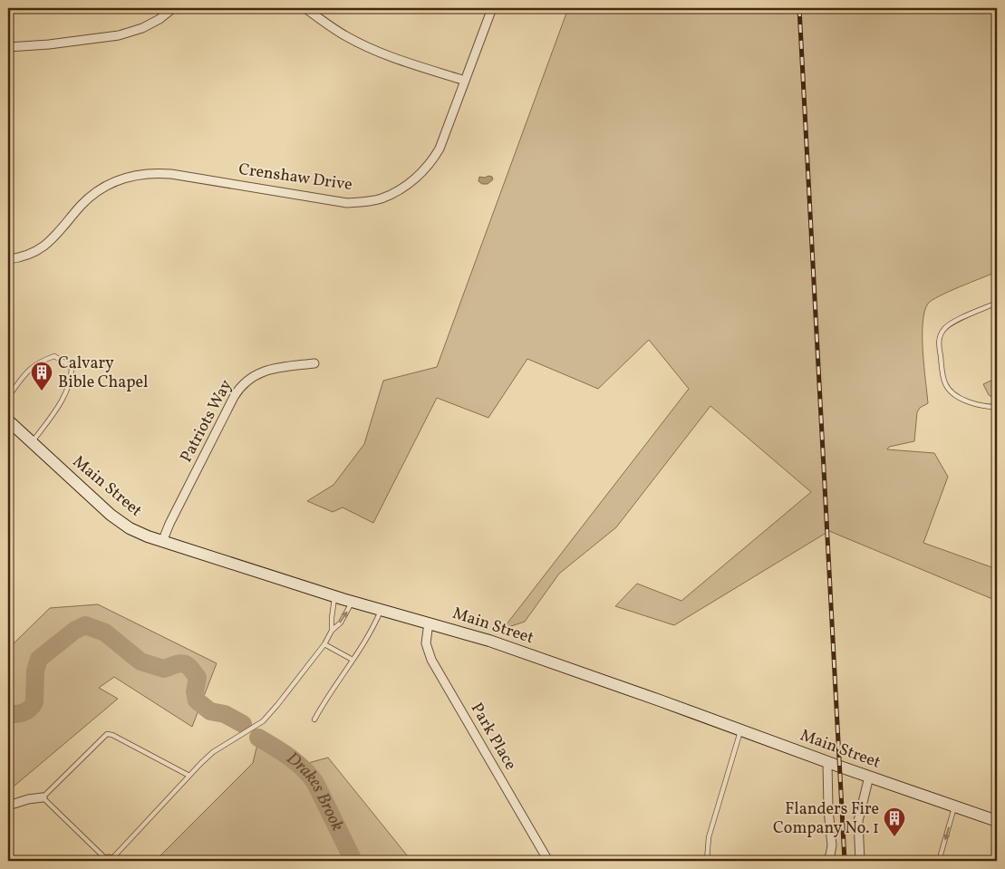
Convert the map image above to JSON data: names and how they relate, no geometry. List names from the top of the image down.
{
  "streets": {
    "street": [
      "Crenshaw Drive",
      "Patriots Way",
      "Main Street",
      "Park Place"
    ]
  },
  "crossings": [
    ["Patriots Way", "Main Street"],
    ["Main Street", "Park Place"]
  ],
  "water": ["Drakes Brook"],
  "places": {
    "building": ["Calvary Bible Chapel", "Flanders Fire Company No. 1"]
  }
}
